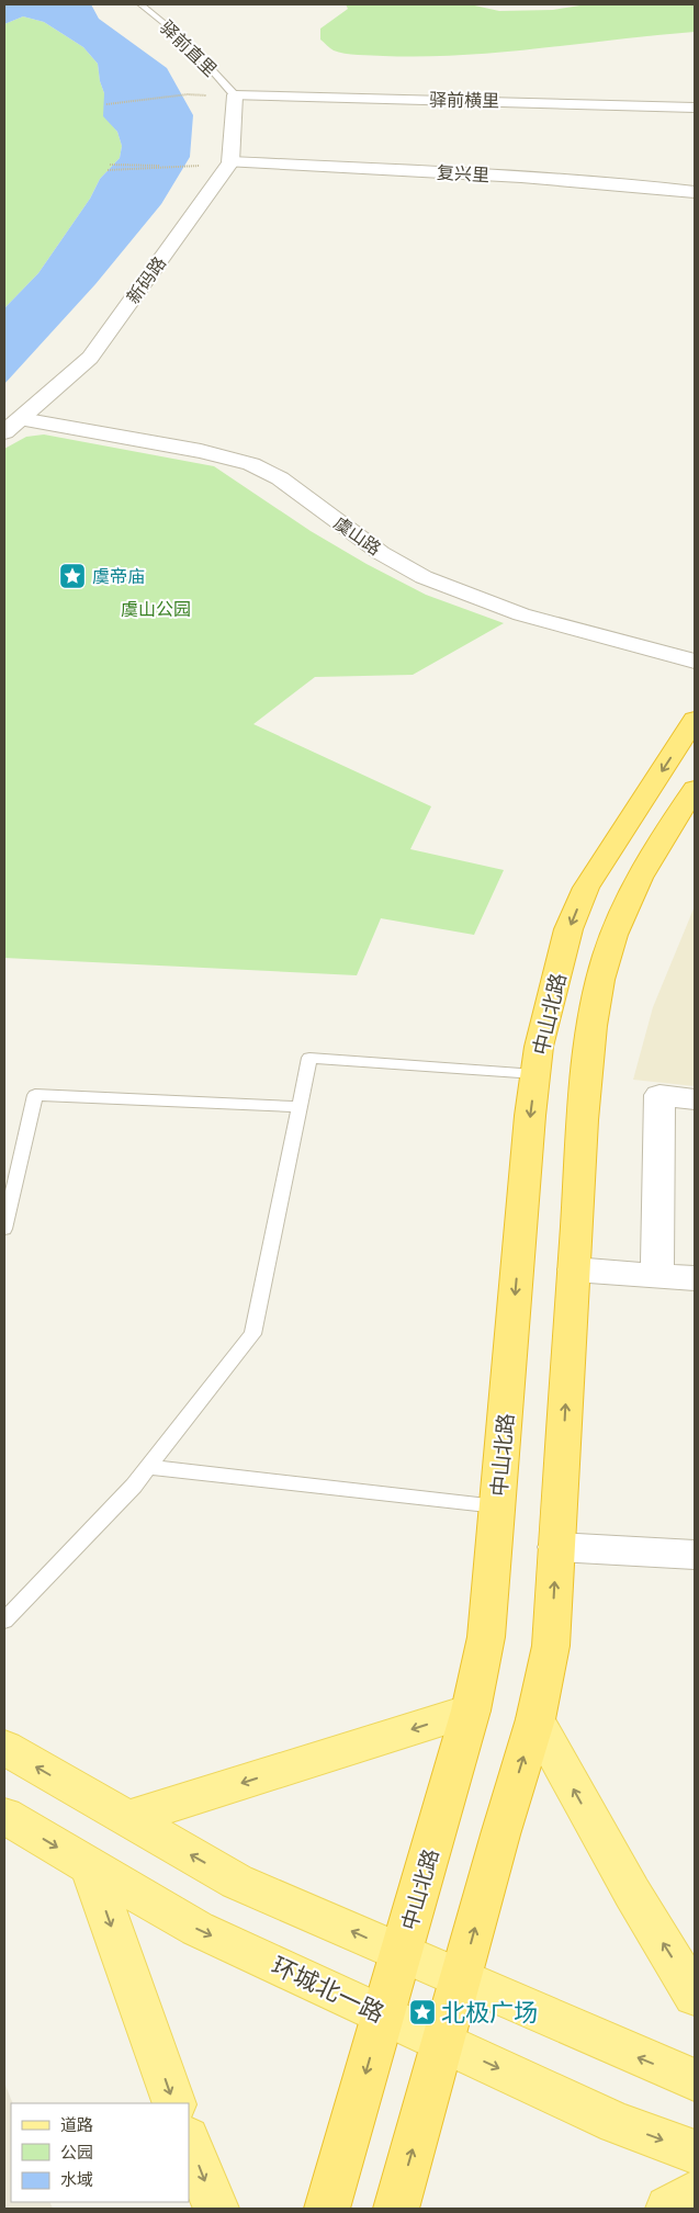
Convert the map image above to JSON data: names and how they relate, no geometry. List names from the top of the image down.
{
  "streets": {
    "highway": ["中山北路"],
    "main road": ["环城北一路"],
    "street": [
      "驿前横里",
      "复兴里",
      "新码路",
      "虞山路"
    ],
    "lane": ["驿前直里"]
  },
  "crossings": [
    ["驿前直里", "驿前横里"],
    ["复兴里", "新码路"],
    ["新码路", "虞山路"],
    ["中山北路", "环城北一路"]
  ],
  "parks": ["虞山公园"],
  "places": {
    "place": ["虞帝庙", "北极广场"]
  },
  "legend": ["道路", "公园", "水域"]
}
